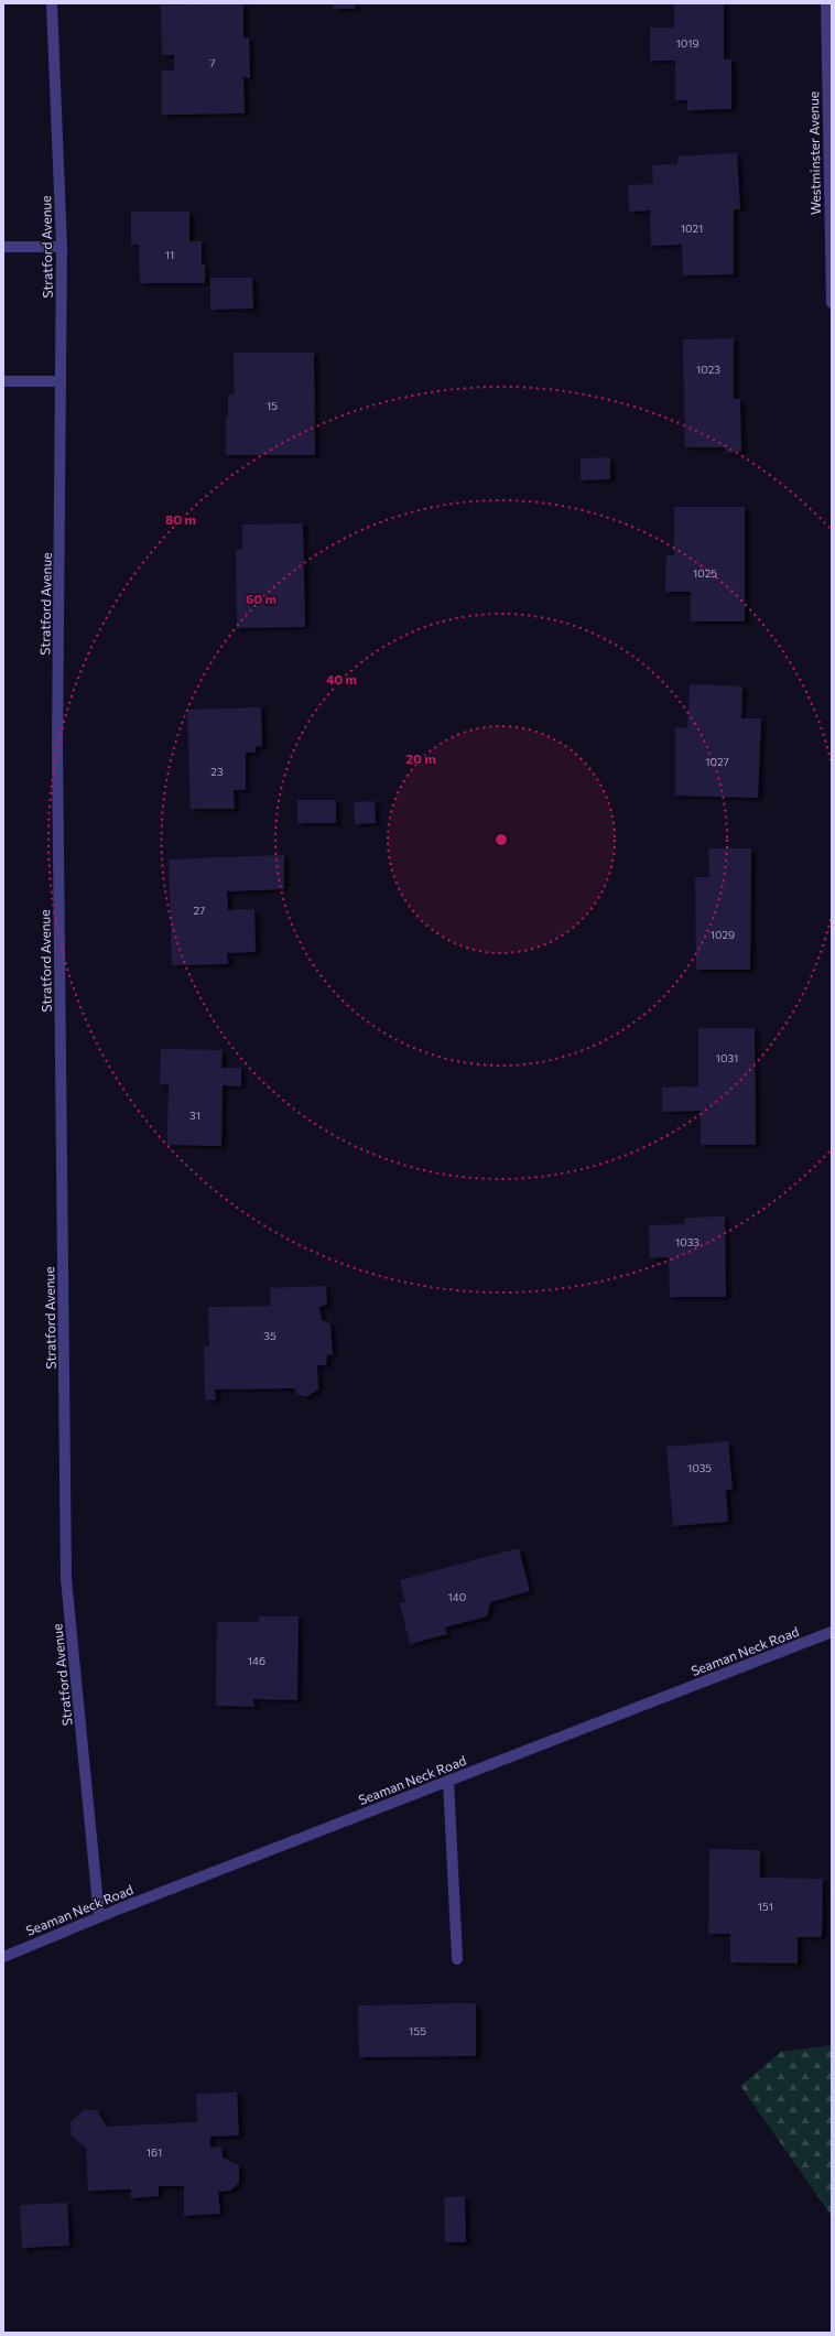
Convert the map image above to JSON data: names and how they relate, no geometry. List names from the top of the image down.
{
  "streets": {
    "street": ["Westminster Avenue", "Stratford Avenue", "Seaman Neck Road"]
  },
  "crossings": [
    ["Stratford Avenue", "Seaman Neck Road"]
  ],
  "house_numbers": [
    "1019",
    "7",
    "1021",
    "11",
    "1023",
    "15",
    "1025",
    "1027",
    "23",
    "27",
    "1029",
    "1031",
    "31",
    "1033",
    "35",
    "1035",
    "140",
    "146",
    "151",
    "155",
    "161"
  ],
  "rings": [
    "80 m",
    "60 m",
    "40 m",
    "20 m"
  ]
}
